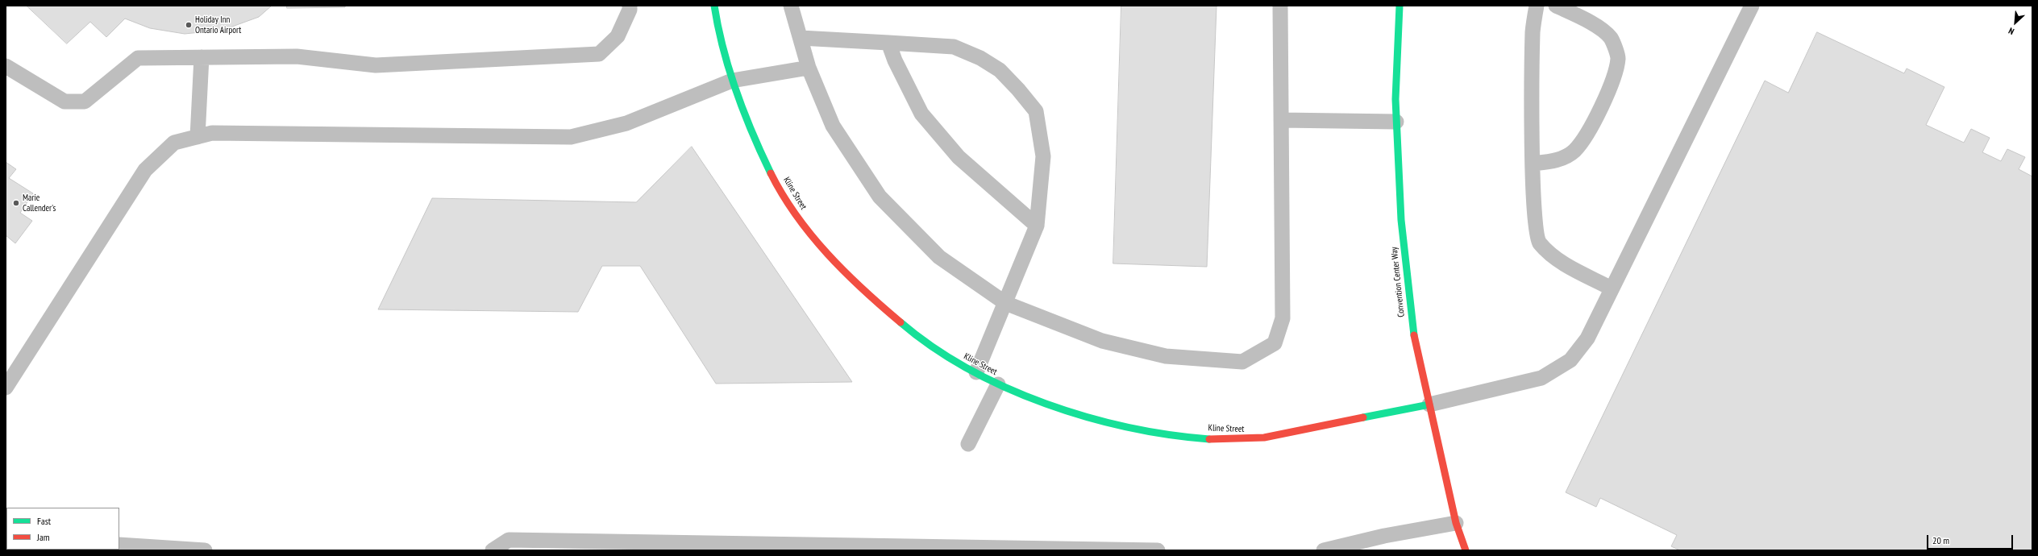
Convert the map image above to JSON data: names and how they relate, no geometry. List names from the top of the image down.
{
  "streets": {
    "street": ["Kline Street", "Convention Center Way"]
  },
  "crossings": [
    ["Kline Street", "Convention Center Way"]
  ],
  "places": ["Holiday Inn Ontario Airport", "Marie Callender's"],
  "legend": ["Fast", "Jam"],
  "scale_bar": "20 m",
  "north": "bottom left"
}
